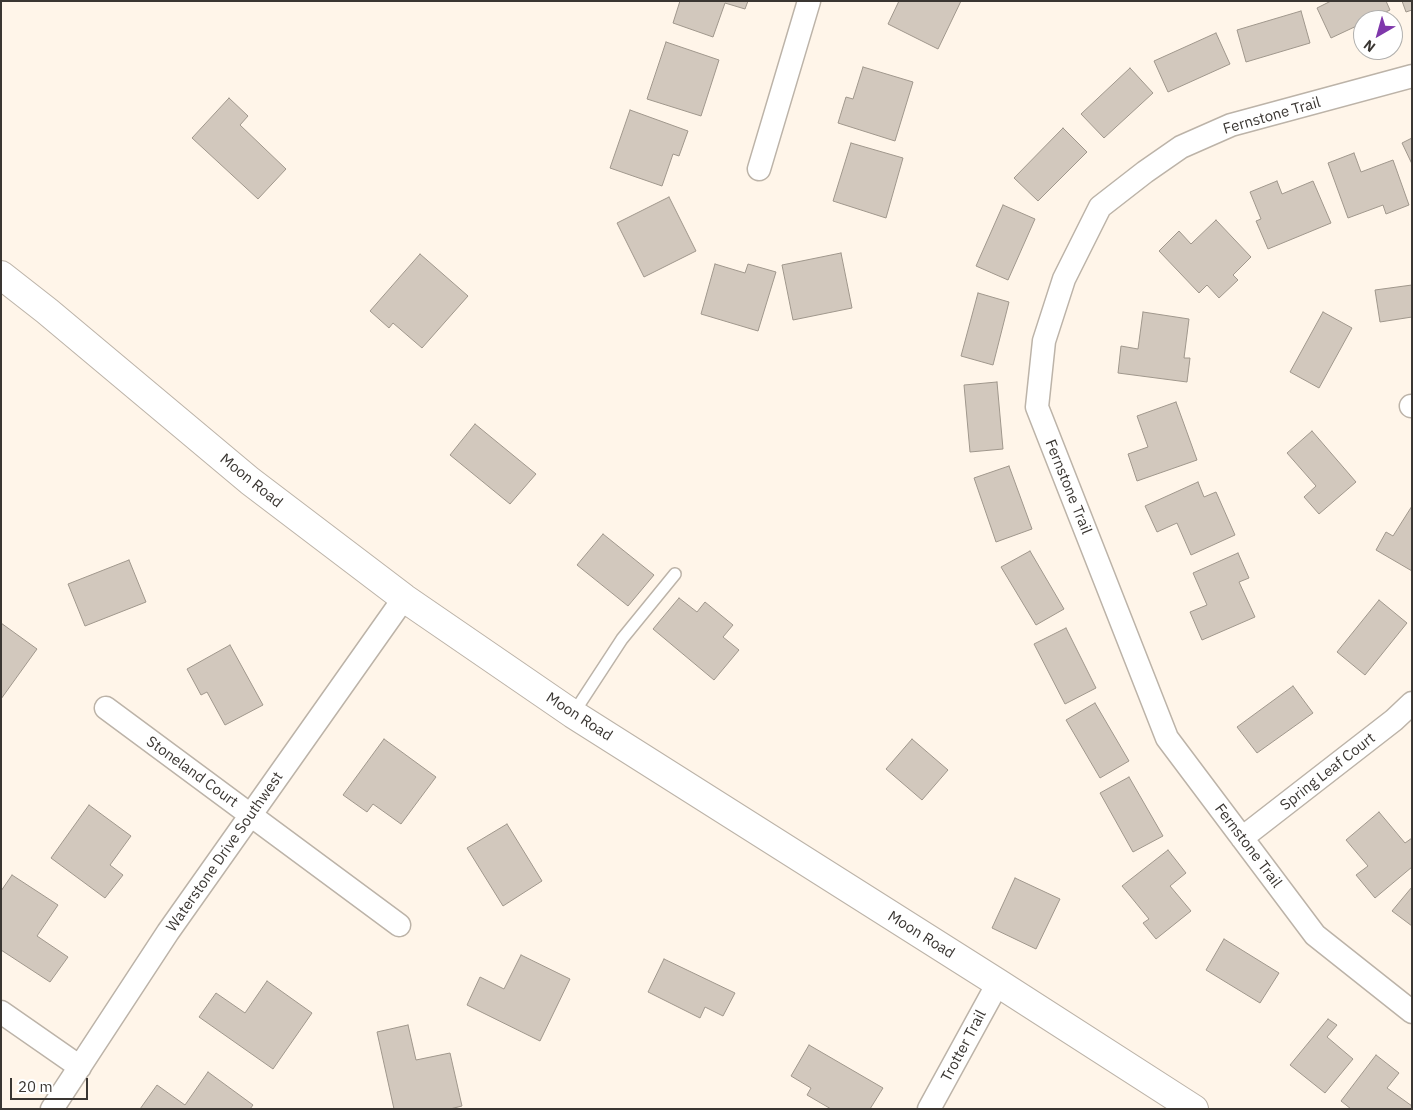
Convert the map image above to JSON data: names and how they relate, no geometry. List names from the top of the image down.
{
  "streets": {
    "street": [
      "Fernstone Trail",
      "Moon Road",
      "Stoneland Court",
      "Spring Leaf Court",
      "Waterstone Drive Southwest",
      "Trotter Trail"
    ]
  },
  "crossings": [
    ["Fernstone Trail", "Spring Leaf Court"],
    ["Moon Road", "Waterstone Drive Southwest"],
    ["Moon Road", "Trotter Trail"],
    ["Stoneland Court", "Waterstone Drive Southwest"]
  ],
  "scale_bar": "20 m",
  "north": "bottom left"
}
